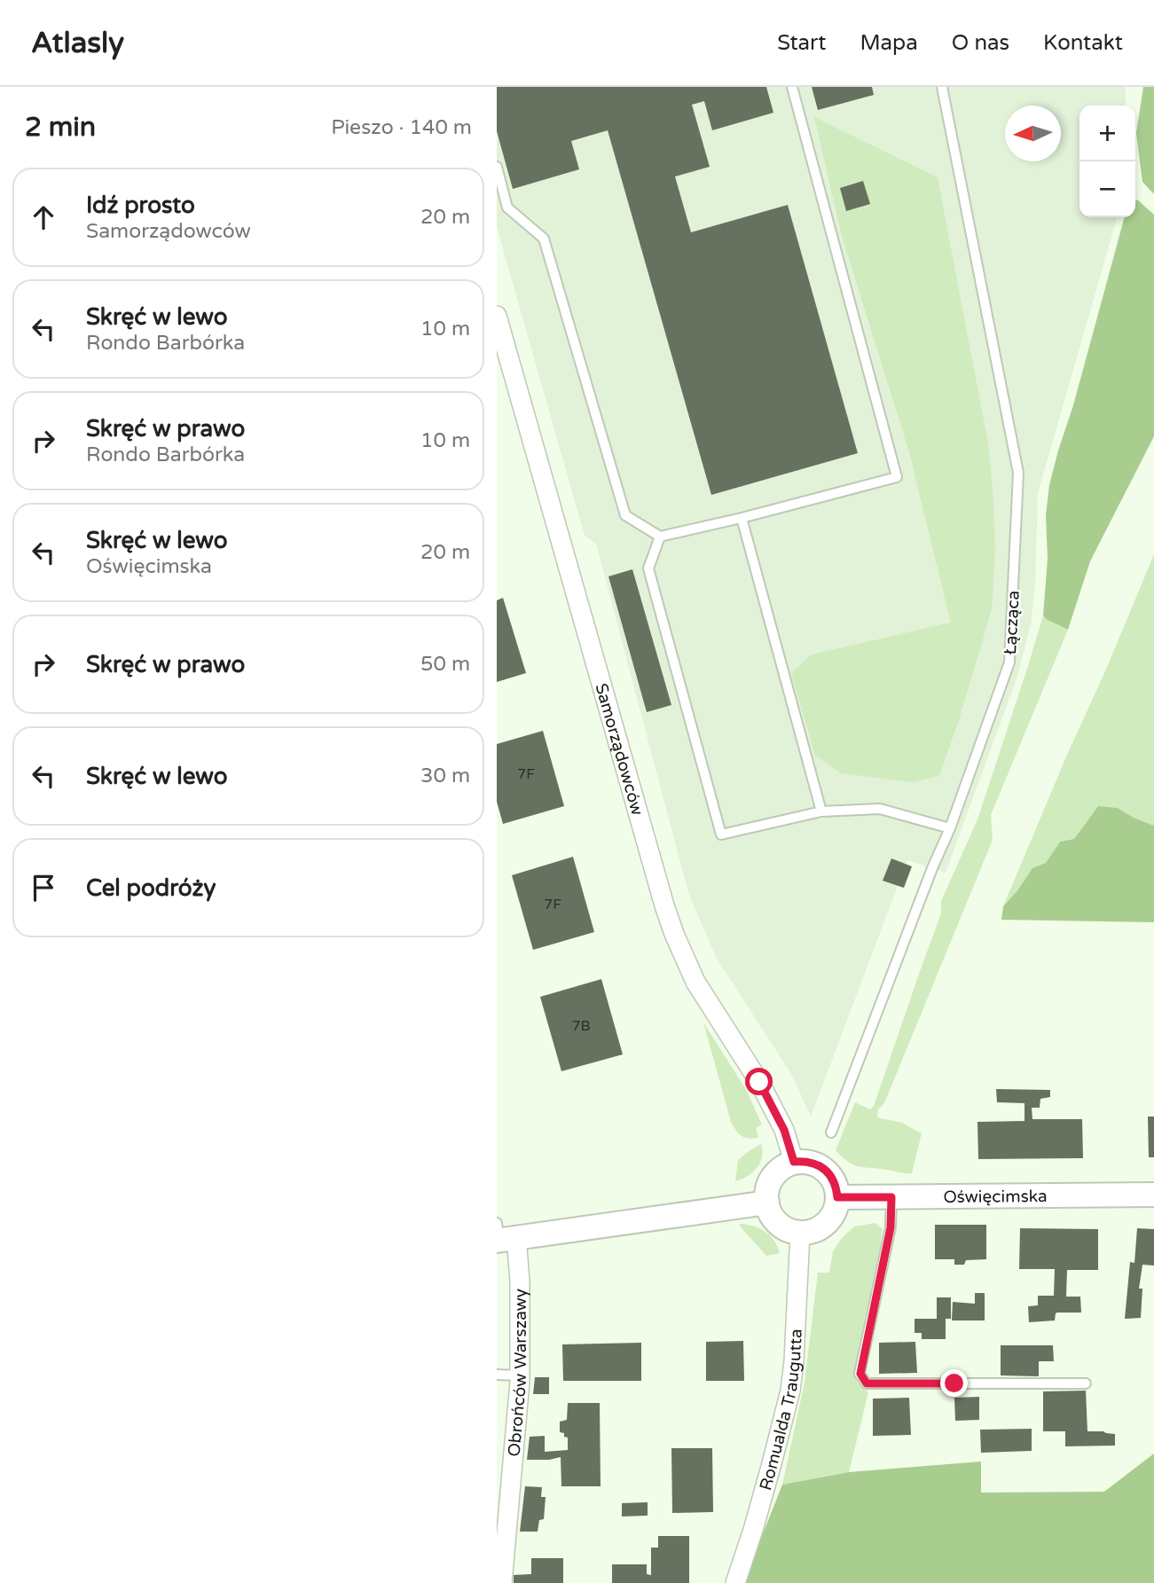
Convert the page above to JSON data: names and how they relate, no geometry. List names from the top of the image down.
{
  "streets": {
    "street": [
      "Samorządowców",
      "Oświęcimska",
      "Obrońców Warszawy",
      "Romualda Traugutta"
    ],
    "lane": ["Łącząca"]
  },
  "crossings": [
    ["Samorządowców", "Oświęcimska"],
    ["Samorządowców", "Romualda Traugutta"],
    ["Oświęcimska", "Romualda Traugutta"]
  ],
  "house_numbers": ["7F", "7F", "7B"],
  "north": "left",
  "page": {
    "header": "Atlasly",
    "nav": [
      "Start",
      "Mapa",
      "O nas",
      "Kontakt"
    ],
    "heading": ["2 min", "Pieszo · 140 m"],
    "map_buttons": ["+", "−"],
    "list": [
      ["Idź prosto", "Samorządowców", "20 m"],
      ["Skręć w lewo", "Rondo Barbórka", "10 m"],
      ["Skręć w prawo", "Rondo Barbórka", "10 m"],
      ["Skręć w lewo", "Oświęcimska", "20 m"],
      ["Skręć w prawo", "50 m"],
      ["Skręć w lewo", "30 m"],
      "Cel podróży"
    ]
  }
}
